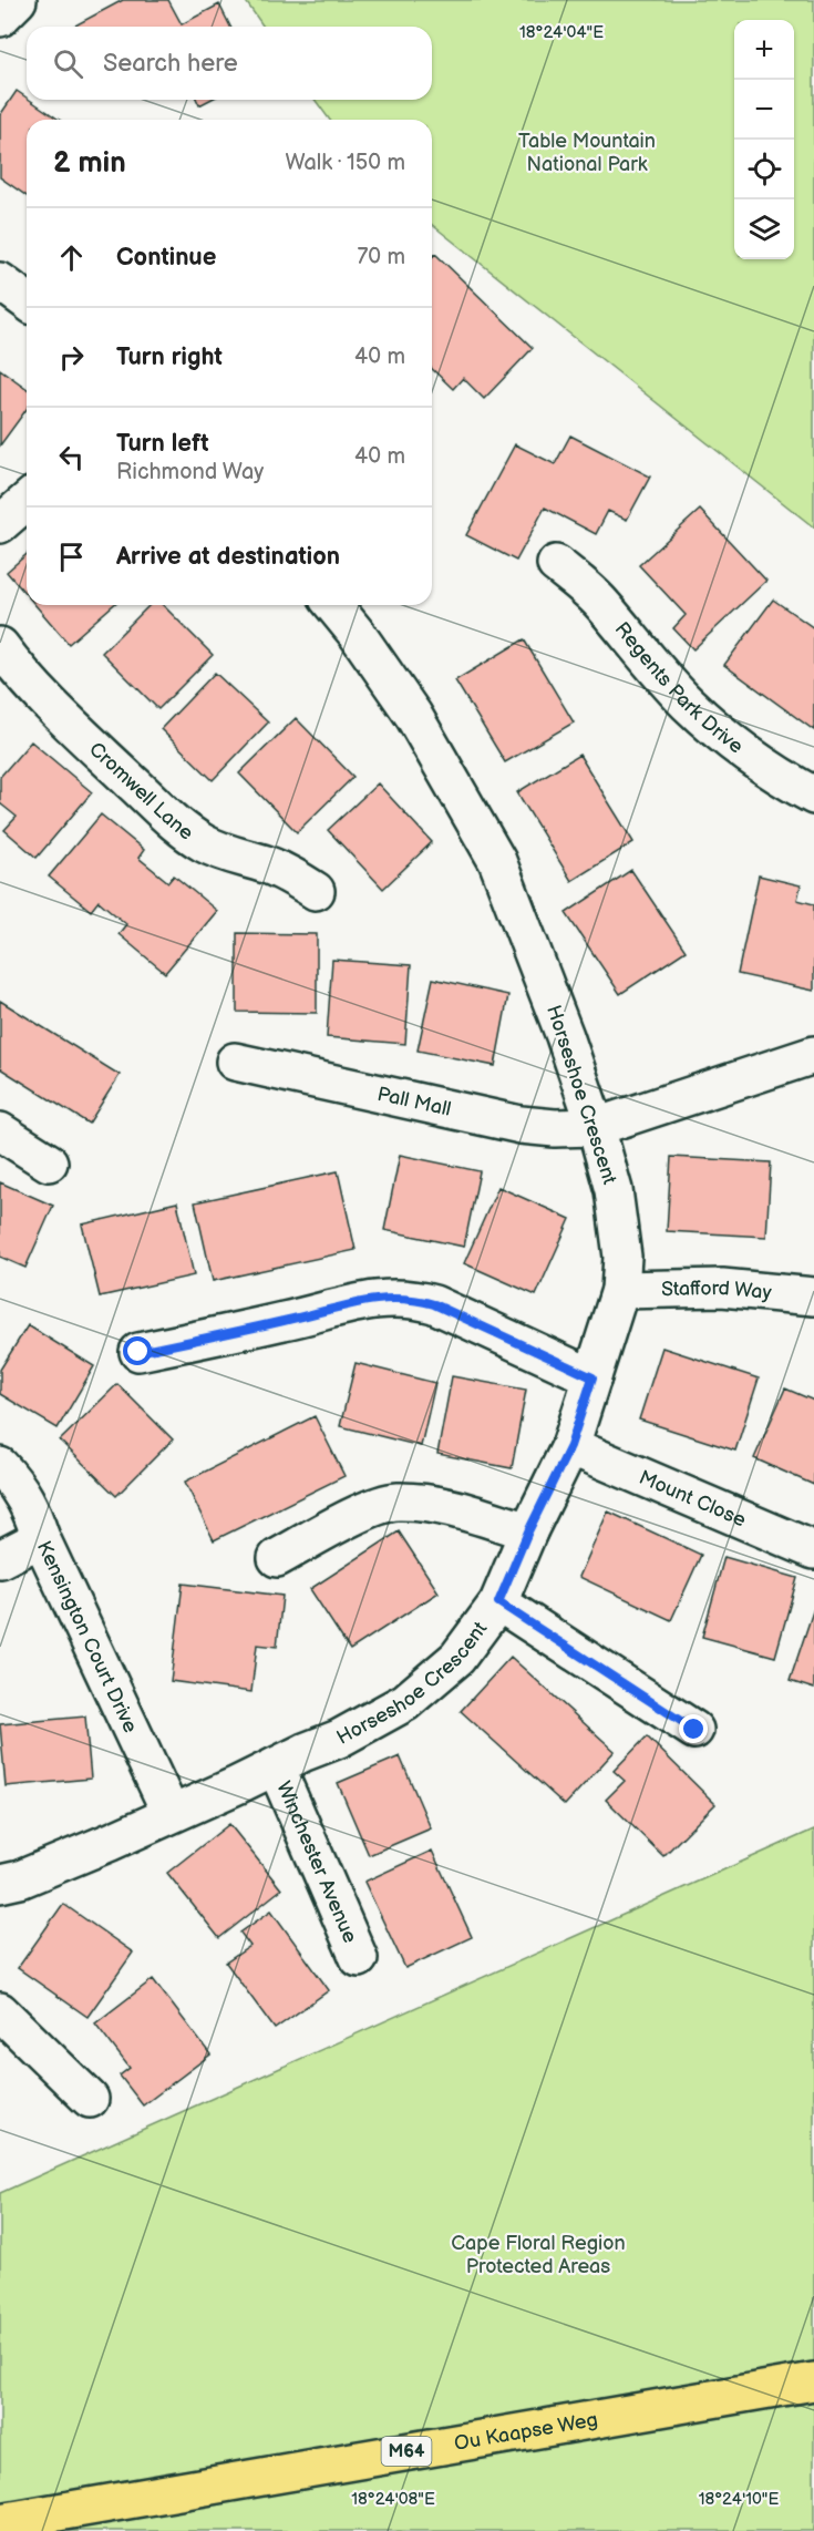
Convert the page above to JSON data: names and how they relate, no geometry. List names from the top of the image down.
{
  "streets": {
    "main road": ["Ou Kaapse Weg", "M64"],
    "street": [
      "Regents Park Drive",
      "Cromwell Lane",
      "Horseshoe Crescent",
      "Pall Mall",
      "Stafford Way",
      "Mount Close",
      "Kensington Court Drive",
      "Winchester Avenue"
    ]
  },
  "crossings": [
    ["Horseshoe Crescent", "Pall Mall"],
    ["Horseshoe Crescent", "Stafford Way"],
    ["Horseshoe Crescent", "Mount Close"],
    ["Horseshoe Crescent", "Kensington Court Drive"],
    ["Horseshoe Crescent", "Winchester Avenue"]
  ],
  "parks": ["Table Mountain National Park", "Cape Floral Region Protected Areas"],
  "page": {
    "map_buttons": ["+", "−"],
    "search": "Search here",
    "heading": ["2 min", "Walk · 150 m"],
    "list": [
      ["Continue", "70 m"],
      ["Turn right", "40 m"],
      ["Turn left", "Richmond Way", "40 m"],
      "Arrive at destination"
    ]
  },
  "coordinates": ["18°24'04\"E", "18°24'08\"E", "18°24'10\"E"]
}
